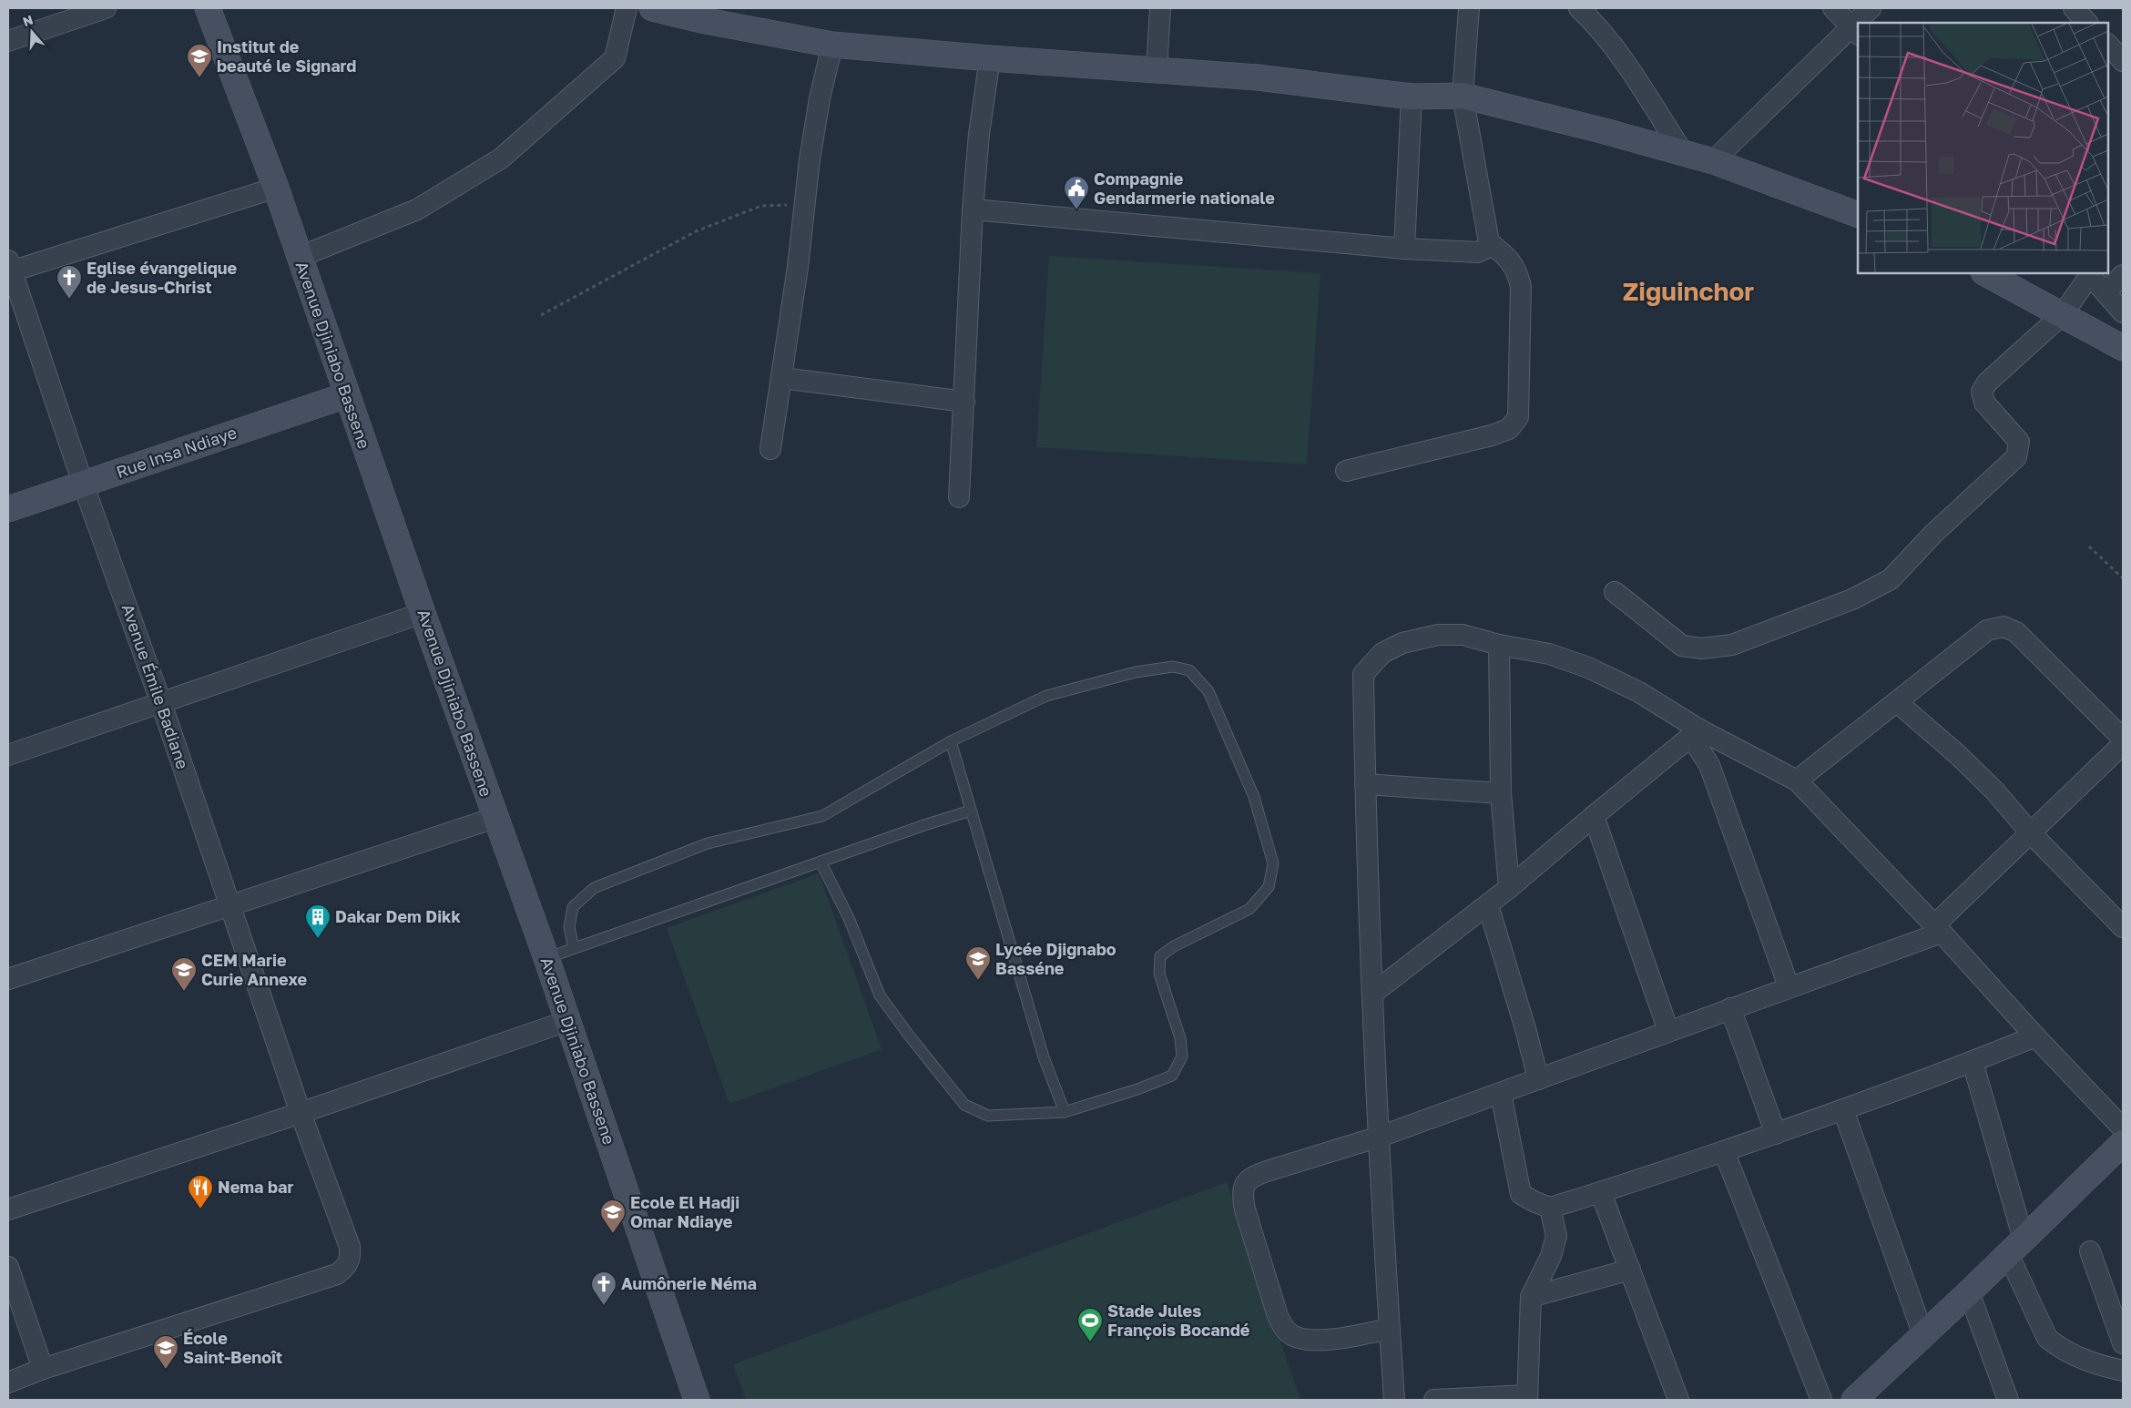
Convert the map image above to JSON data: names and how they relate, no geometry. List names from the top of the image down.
{
  "streets": {
    "main road": ["Avenue Djiniabo Bassene", "Rue Insa Ndiaye"],
    "street": ["Avenue Émile Badiane"]
  },
  "crossings": [
    ["Avenue Djiniabo Bassene", "Rue Insa Ndiaye"],
    ["Rue Insa Ndiaye", "Avenue Émile Badiane"]
  ],
  "districts": ["Ziguinchor"],
  "places": {
    "school or university": [
      "Institut de beauté le Signard",
      "Lycée Djignabo Basséne",
      "CEM Marie Curie Annexe",
      "Ecole El Hadji Omar Ndiaye",
      "École Saint-Benoît"
    ],
    "public building": ["Compagnie Gendarmerie nationale"],
    "church": ["Eglise évangelique de Jesus-Christ", "Aumônerie Néma"],
    "building": ["Dakar Dem Dikk"],
    "restaurant": ["Nema bar"],
    "sports": ["Stade Jules François Bocandé"]
  },
  "north": "top"
}
